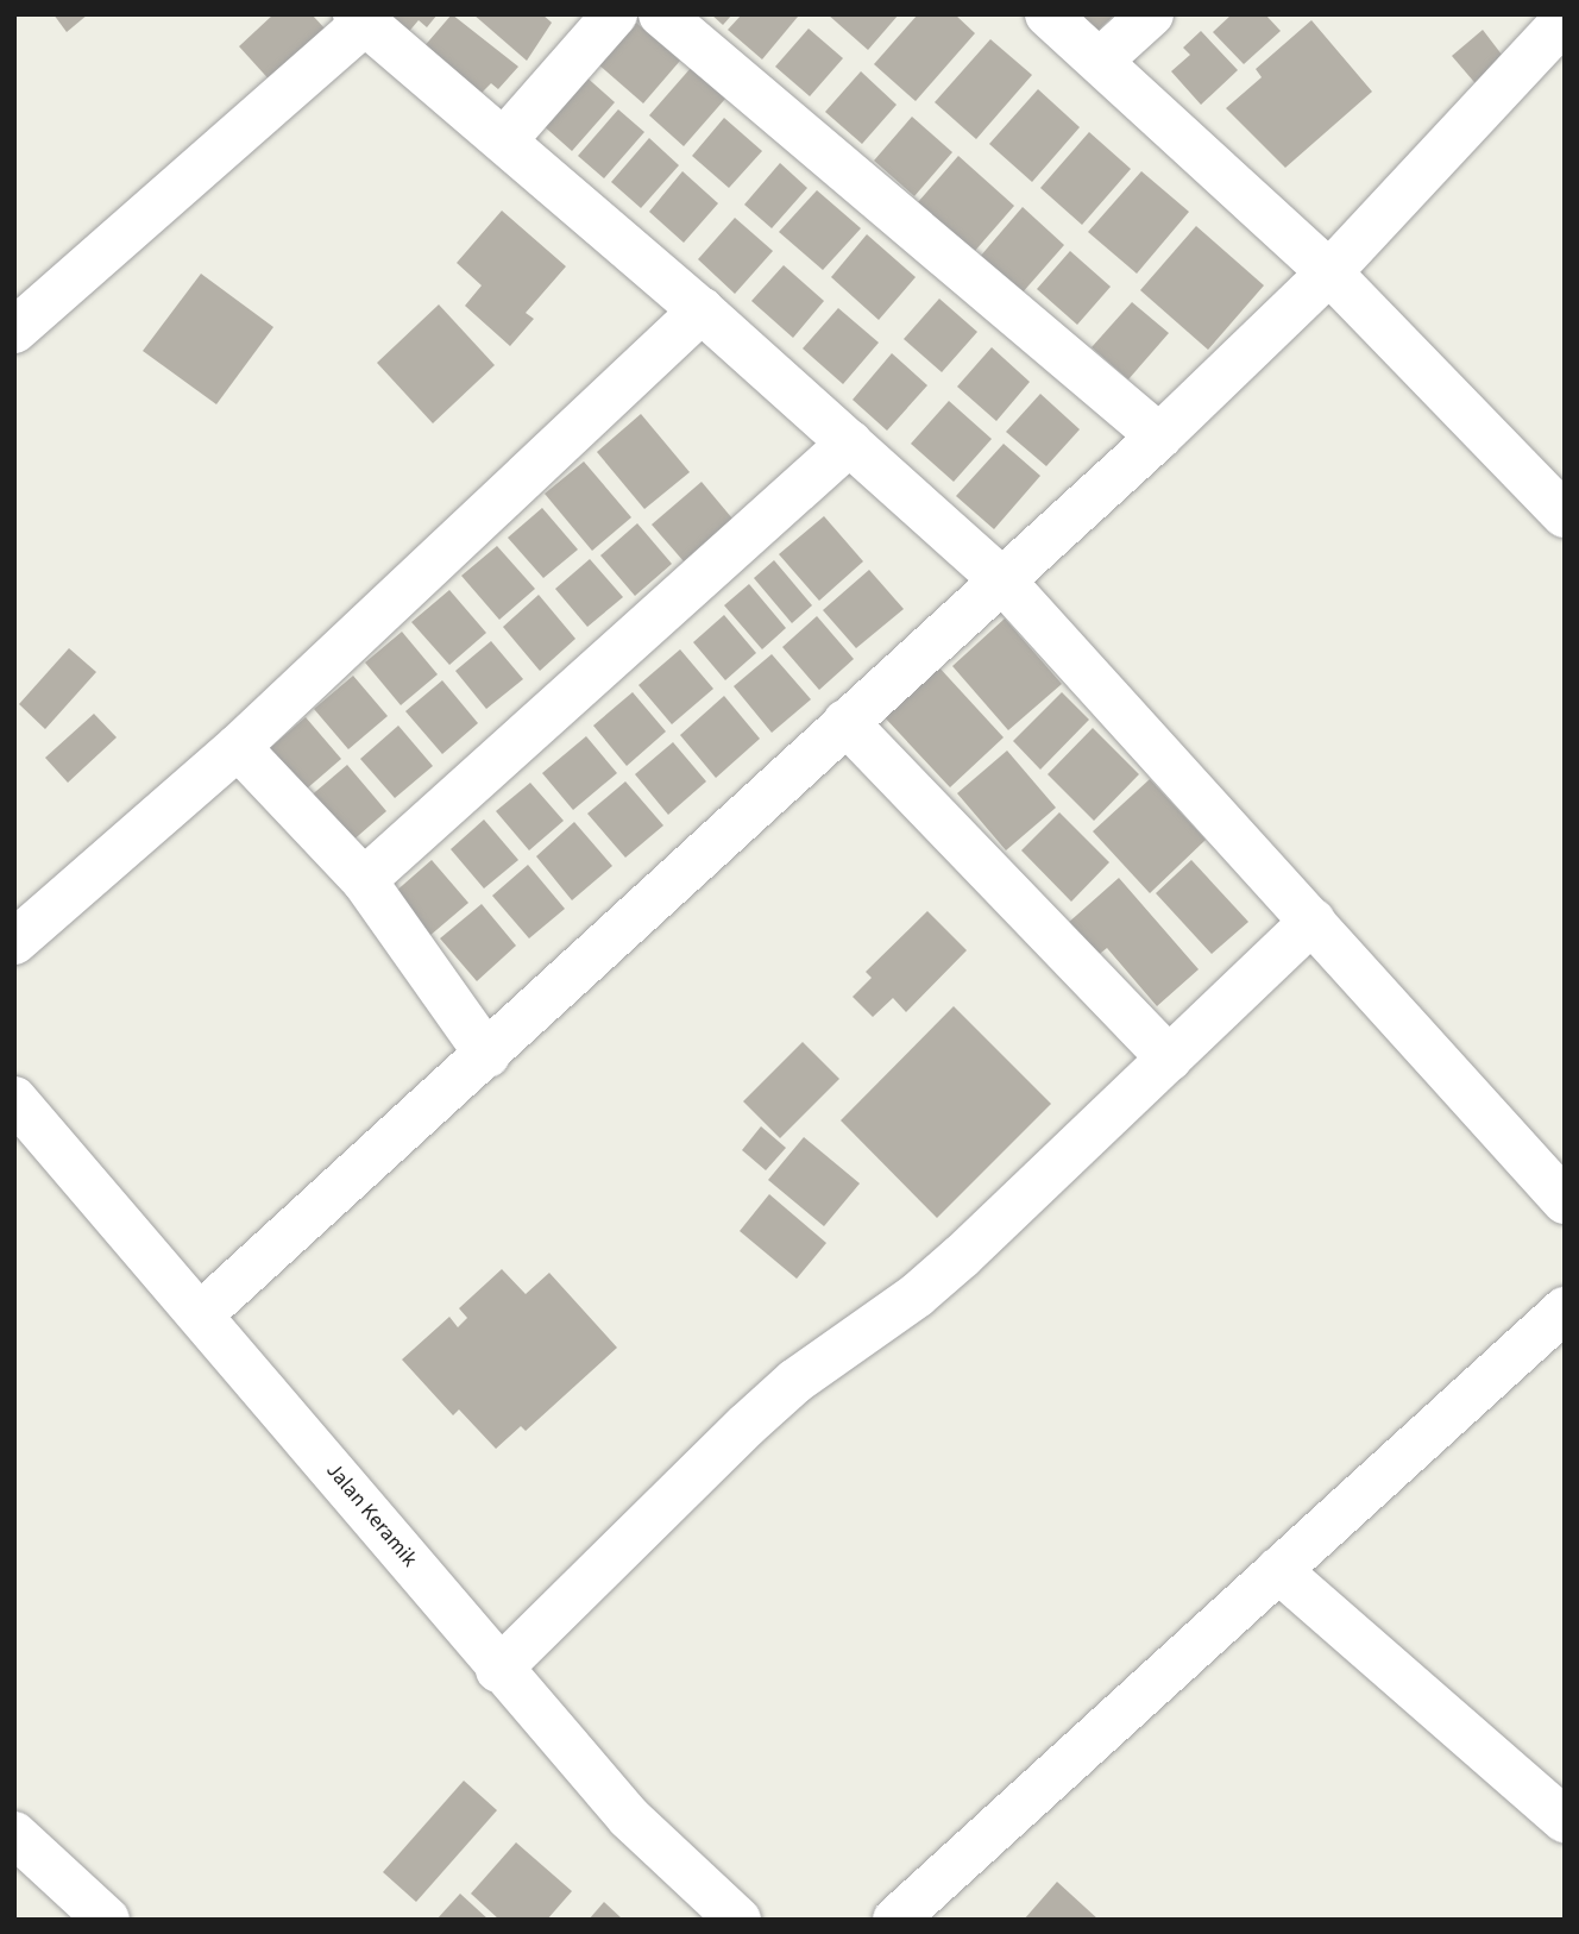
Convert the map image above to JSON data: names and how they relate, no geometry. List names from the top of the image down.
{
  "streets": {
    "street": ["Jalan Keramik"]
  }
}
